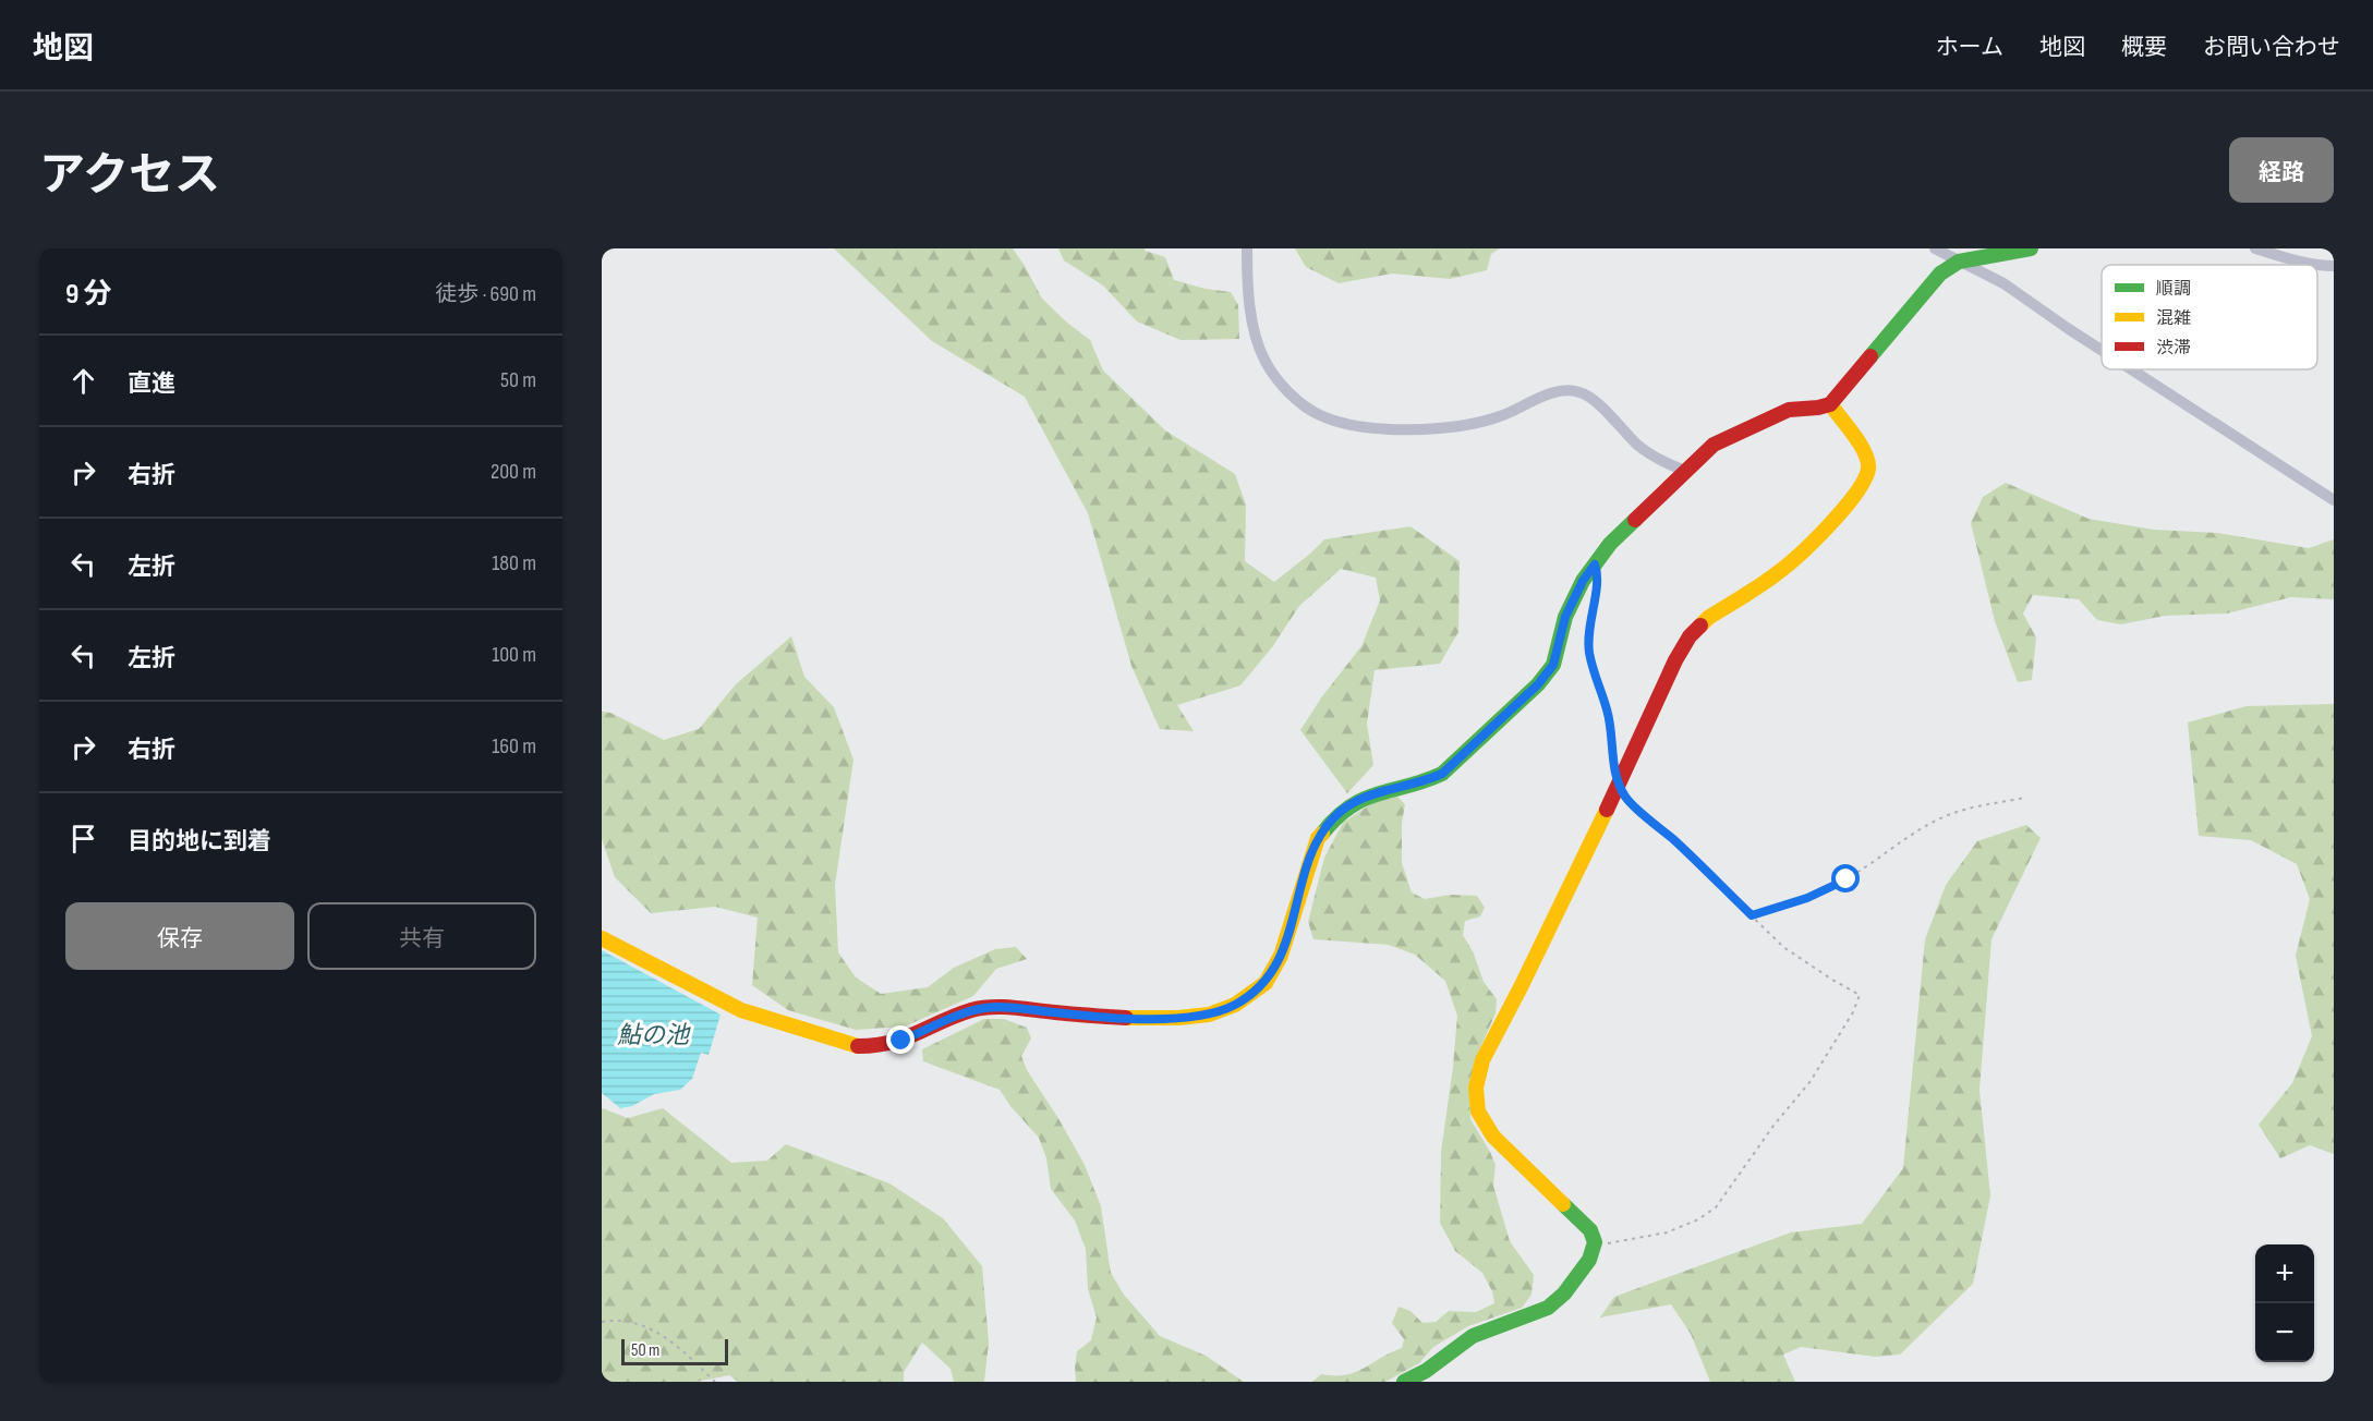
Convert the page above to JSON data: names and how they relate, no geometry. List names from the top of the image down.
{
  "water": ["鮎の池"],
  "legend": ["順調", "混雑", "渋滞"],
  "scale_bar": "50 m",
  "page": {
    "header": "地図",
    "nav": [
      "ホーム",
      "地図",
      "概要",
      "お問い合わせ"
    ],
    "title": "アクセス",
    "buttons": [
      "経路",
      ["保存", "共有"]
    ],
    "heading": ["9 分", "徒歩 · 690 m"],
    "list": [
      ["直進", "50 m"],
      ["右折", "200 m"],
      ["左折", "180 m"],
      ["左折", "100 m"],
      ["右折", "160 m"],
      "目的地に到着"
    ],
    "map_buttons": ["+", "−"],
    "scale": "50 m"
  }
}
